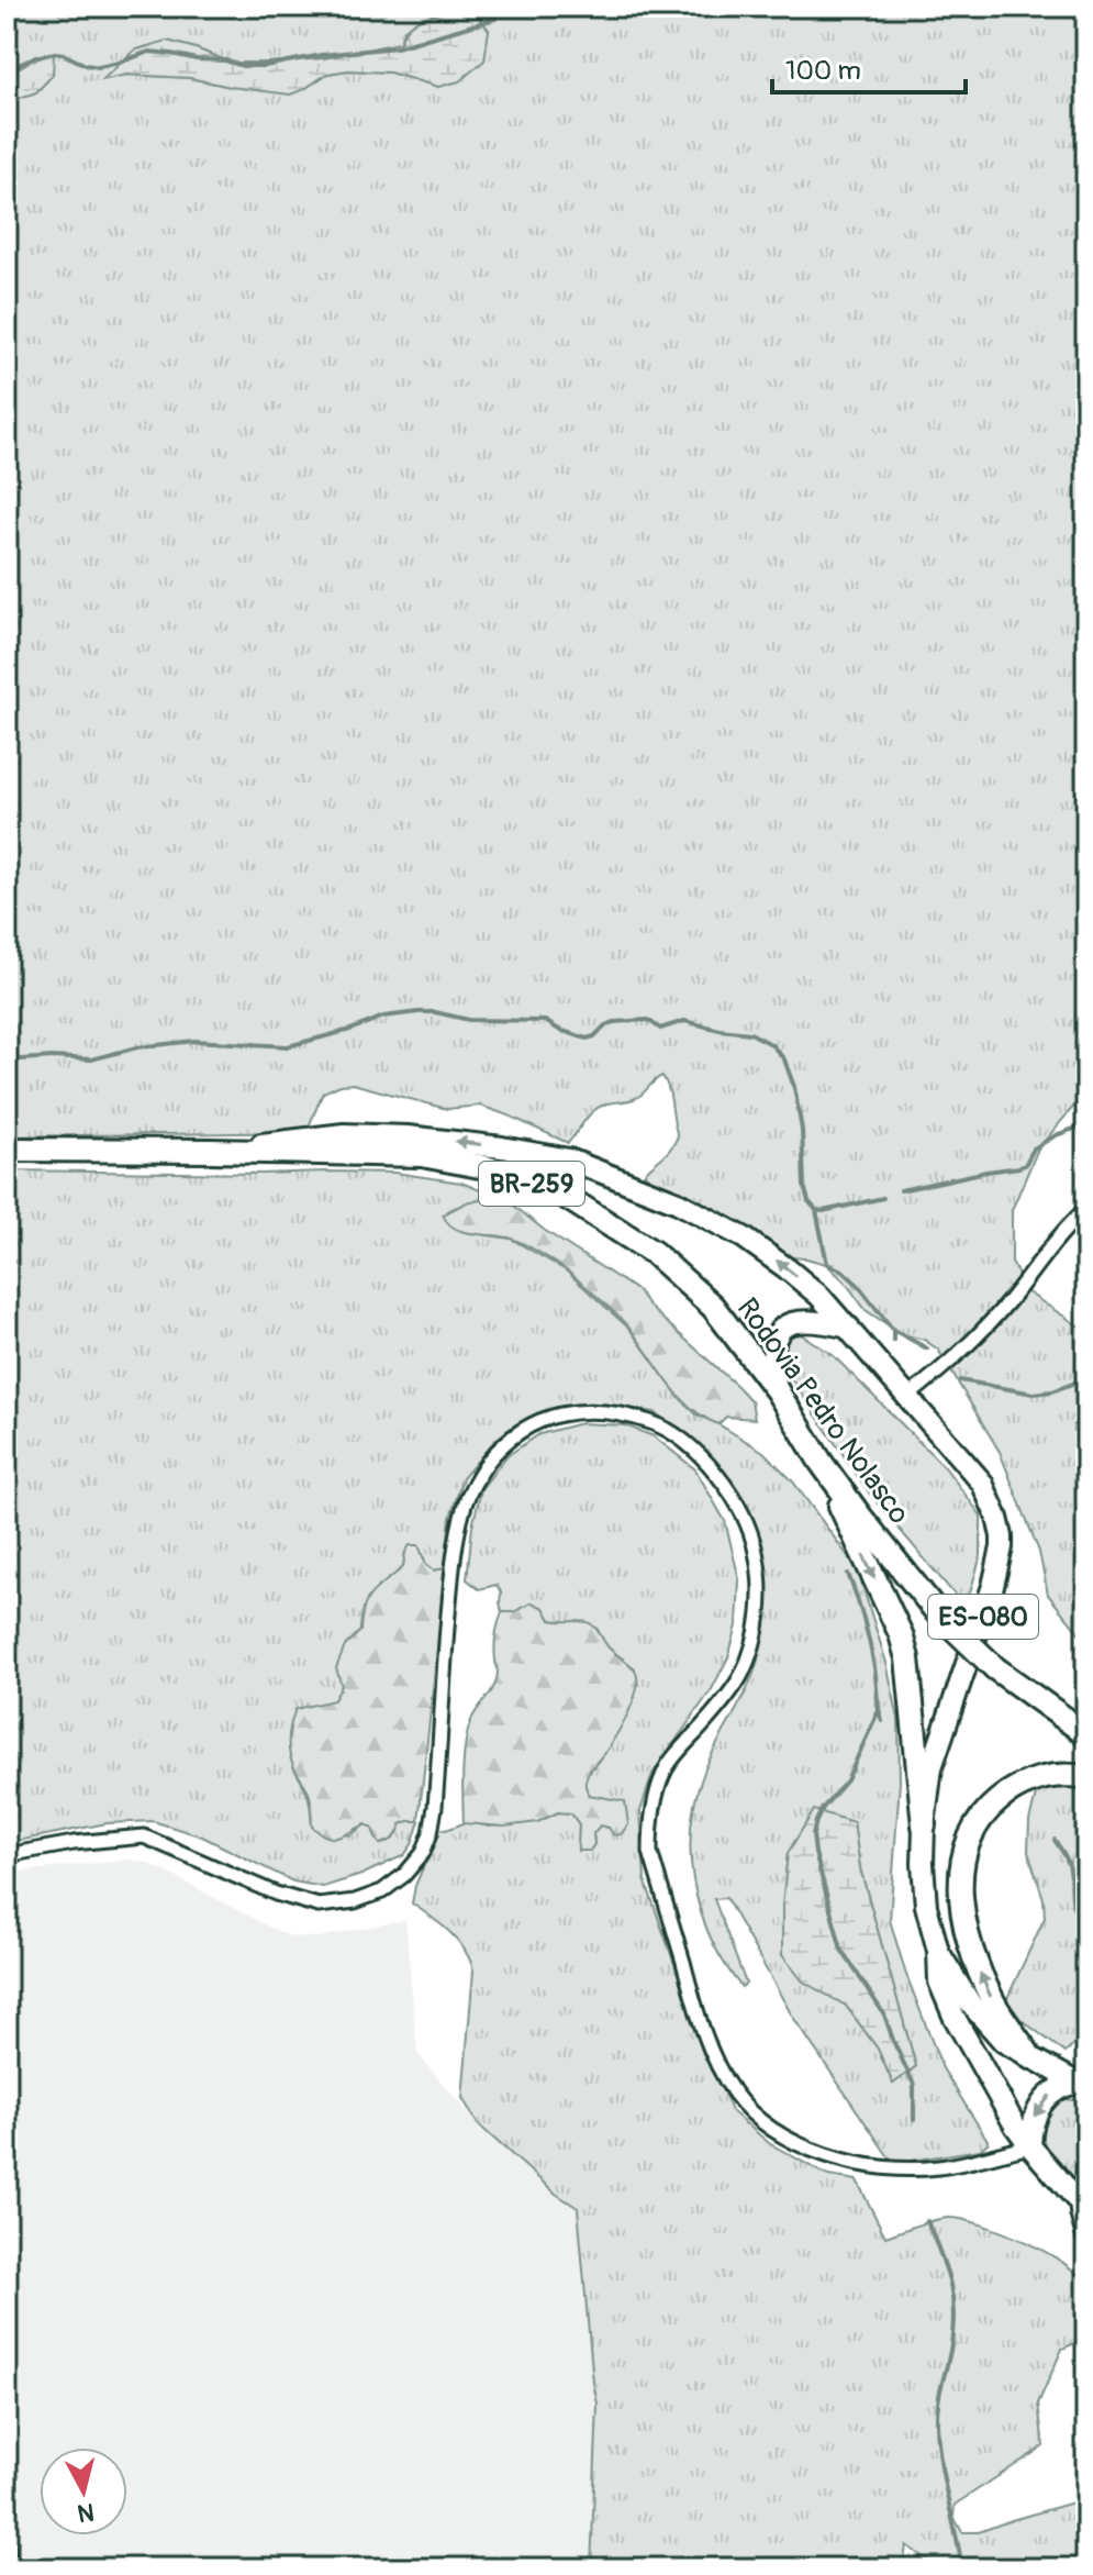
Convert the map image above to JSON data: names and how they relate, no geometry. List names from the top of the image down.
{
  "streets": {
    "highway": ["BR-259", "Rodovia Pedro Nolasco", "ES-080"]
  },
  "crossings": [
    ["Rodovia Pedro Nolasco", "ES-080"]
  ],
  "scale_bar": "100 m",
  "north": "bottom"
}
